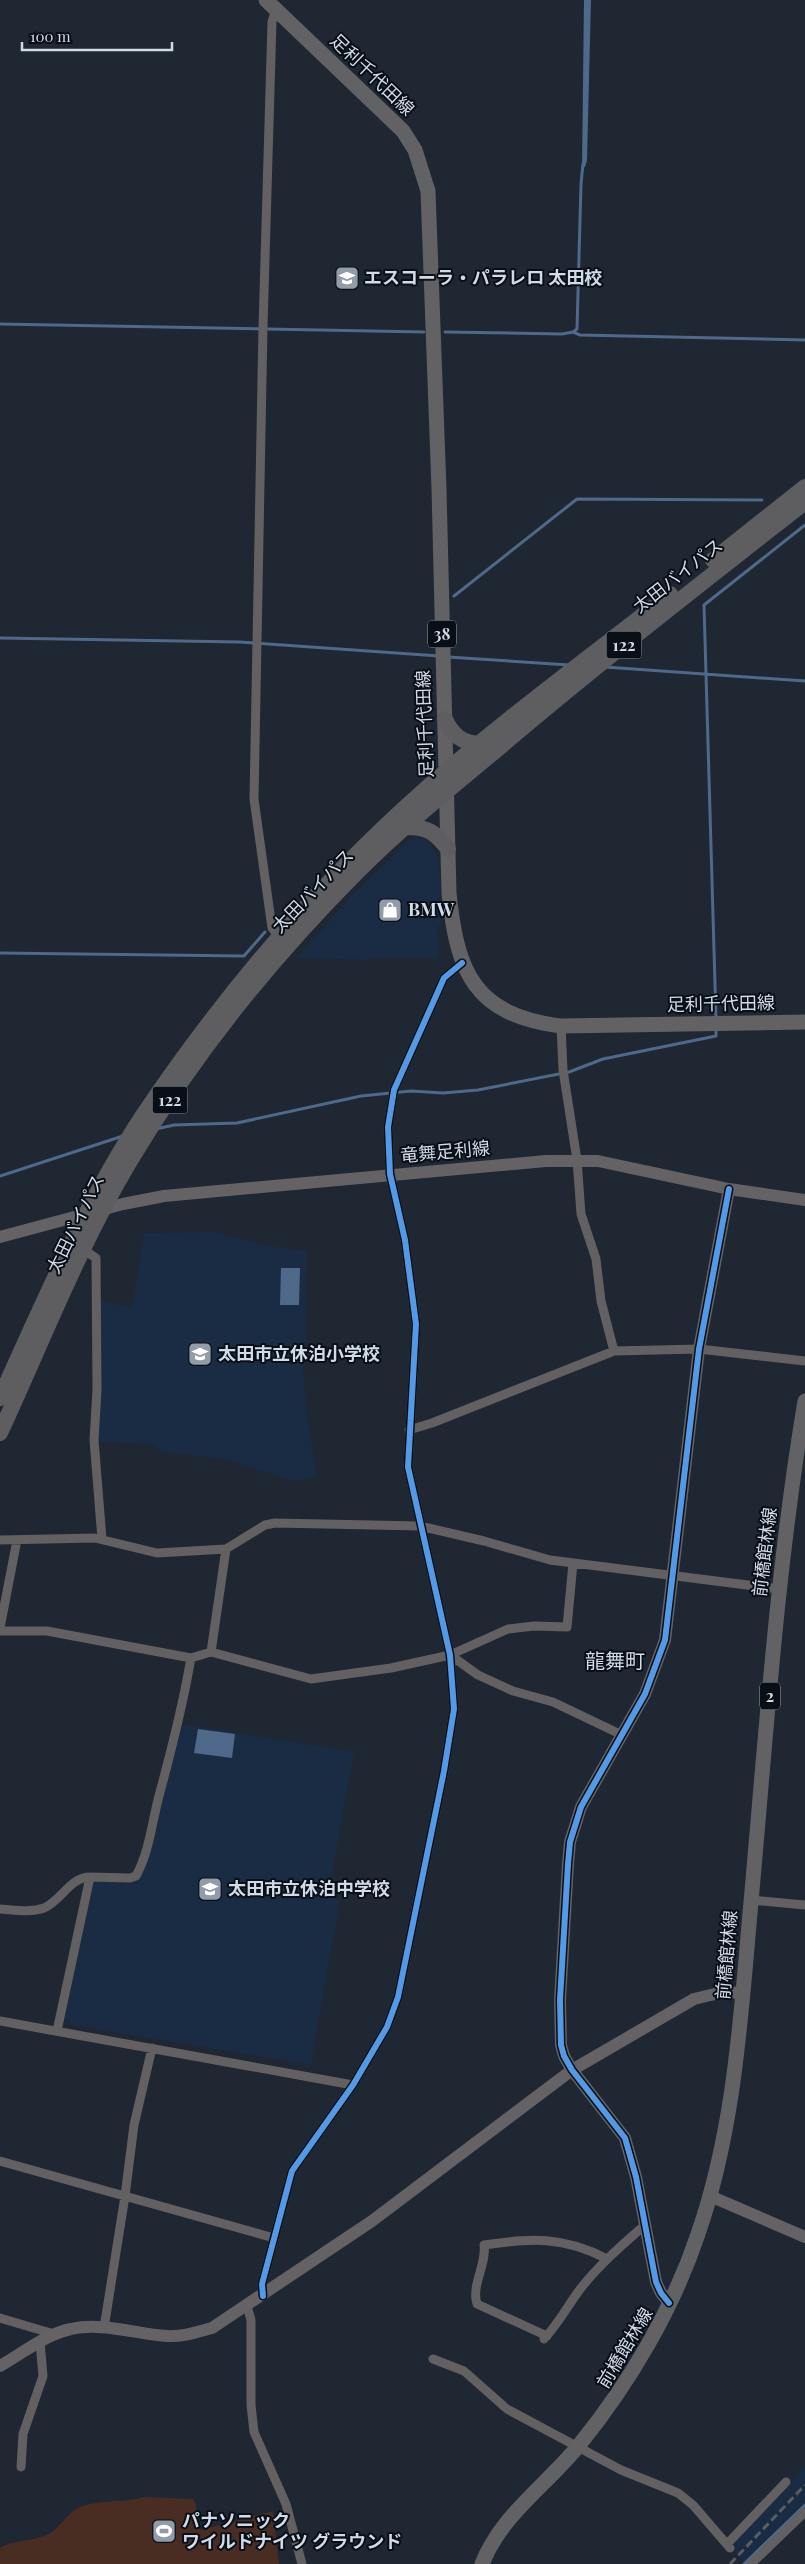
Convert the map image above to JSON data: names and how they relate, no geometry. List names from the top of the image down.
{
  "streets": {
    "highway": ["太田バイパス", "122"],
    "main road": [
      "足利千代田線",
      "38",
      "前橋館林線",
      "2"
    ],
    "street": ["竜舞足利線"]
  },
  "crossings": [
    ["足利千代田線", "太田バイパス"],
    ["太田バイパス", "竜舞足利線"]
  ],
  "districts": ["龍舞町"],
  "places": {
    "school or university": ["エスコーラ・パラレロ 太田校", "太田市立休泊小学校", "太田市立休泊中学校"],
    "shop": ["BMW"],
    "sports": ["パナソニック ワイルドナイツ グラウンド"]
  },
  "scale_bar": "100 m"
}
